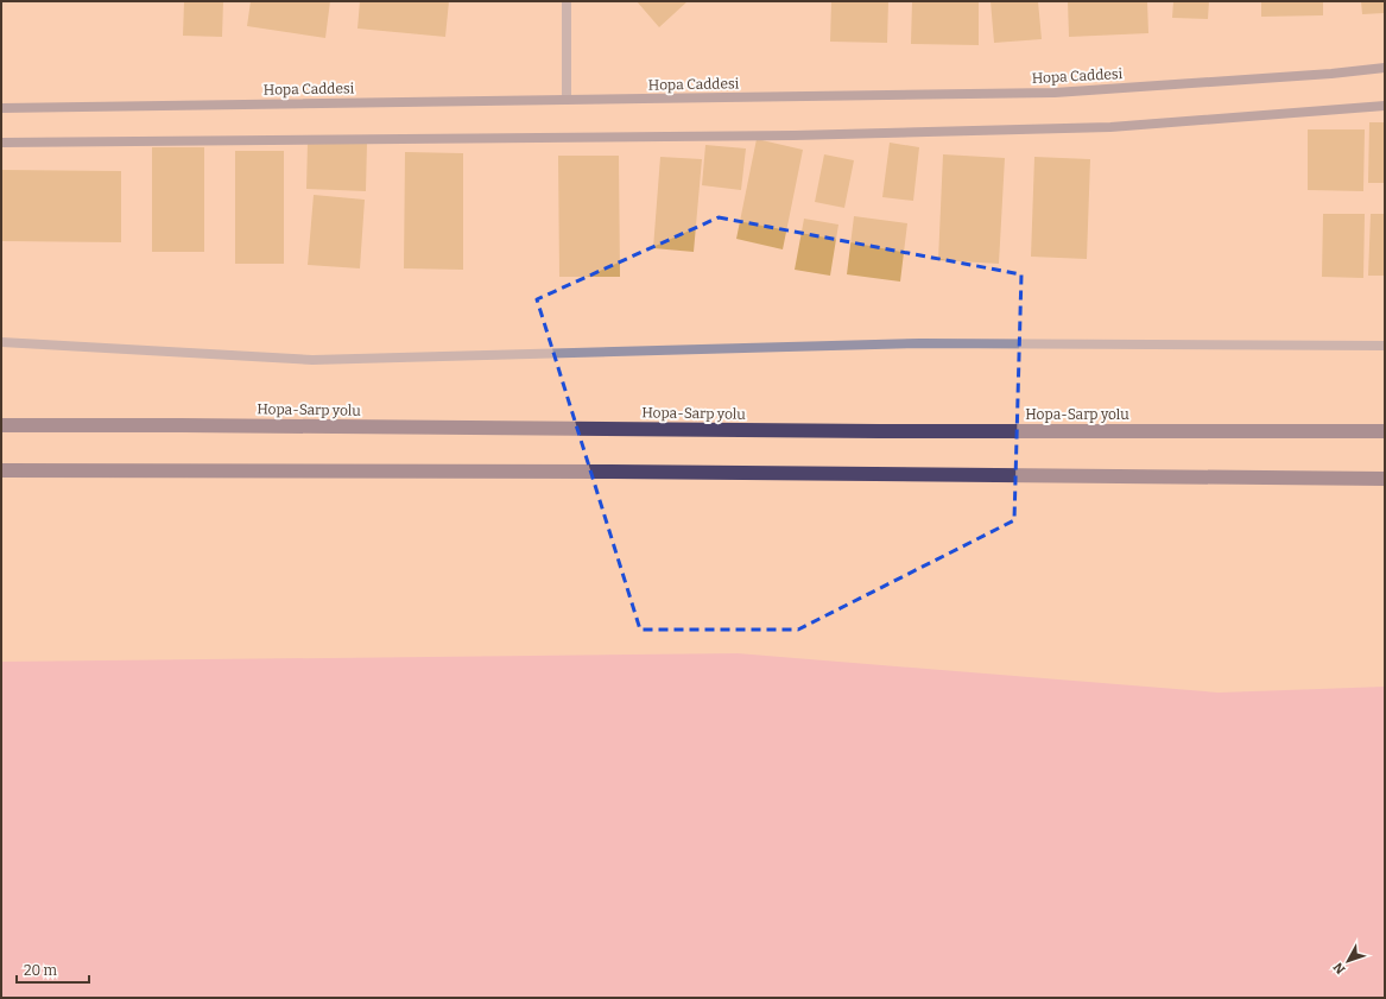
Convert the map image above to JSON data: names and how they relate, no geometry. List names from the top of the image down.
{
  "streets": {
    "highway": ["Hopa-Sarp yolu"],
    "main road": ["Hopa Caddesi"]
  },
  "scale_bar": "20 m",
  "north": "bottom left"
}
